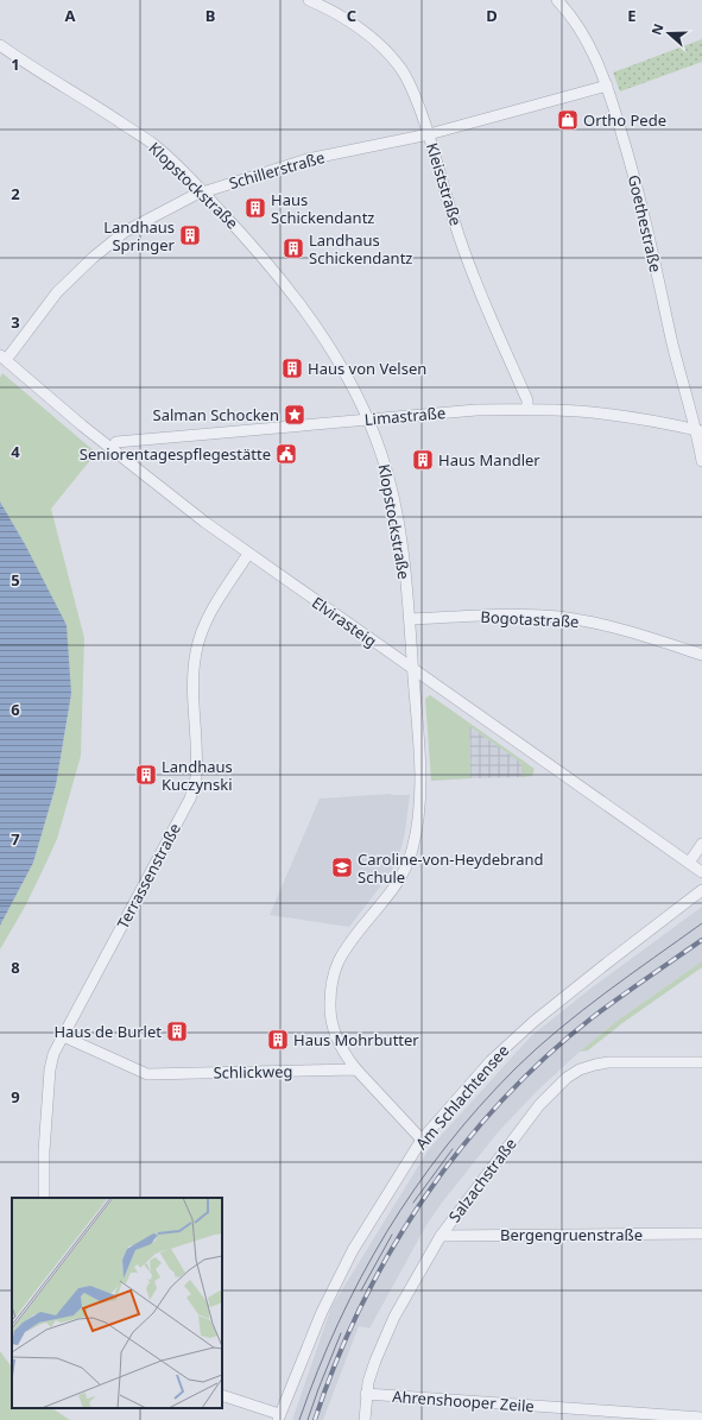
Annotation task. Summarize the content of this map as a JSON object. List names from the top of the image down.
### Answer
{
  "streets": {
    "street": [
      "Schillerstraße",
      "Kleiststraße",
      "Klopstockstraße",
      "Goethestraße",
      "Limastraße",
      "Bogotastraße",
      "Elvirasteig",
      "Terrassenstraße",
      "Schlickweg",
      "Am Schlachtensee",
      "Salzachstraße",
      "Bergengruenstraße",
      "Ahrenshooper Zeile"
    ]
  },
  "crossings": [
    ["Schillerstraße", "Kleiststraße"],
    ["Schillerstraße", "Klopstockstraße"],
    ["Schillerstraße", "Goethestraße"],
    ["Schillerstraße", "Elvirasteig"],
    ["Kleiststraße", "Limastraße"],
    ["Klopstockstraße", "Limastraße"],
    ["Klopstockstraße", "Bogotastraße"],
    ["Klopstockstraße", "Elvirasteig"],
    ["Klopstockstraße", "Schlickweg"],
    ["Goethestraße", "Limastraße"],
    ["Limastraße", "Elvirasteig"],
    ["Elvirasteig", "Terrassenstraße"],
    ["Terrassenstraße", "Schlickweg"],
    ["Salzachstraße", "Bergengruenstraße"],
    ["Salzachstraße", "Ahrenshooper Zeile"]
  ],
  "places": {
    "shop": ["Ortho Pede"],
    "building": [
      "Haus Schickendantz",
      "Landhaus Springer",
      "Landhaus Schickendantz",
      "Haus von Velsen",
      "Haus Mandler",
      "Landhaus Kuczynski",
      "Haus de Burlet",
      "Haus Mohrbutter"
    ],
    "place": ["Salman Schocken"],
    "public building": ["Seniorentagespflegestätte"],
    "school or university": ["Caroline-von-Heydebrand Schule"]
  },
  "north": "left",
  "grid": {
    "columns": [
      "A",
      "B",
      "C",
      "D",
      "E"
    ],
    "rows": [
      "1",
      "2",
      "3",
      "4",
      "5",
      "6",
      "7",
      "8",
      "9"
    ]
  }
}
